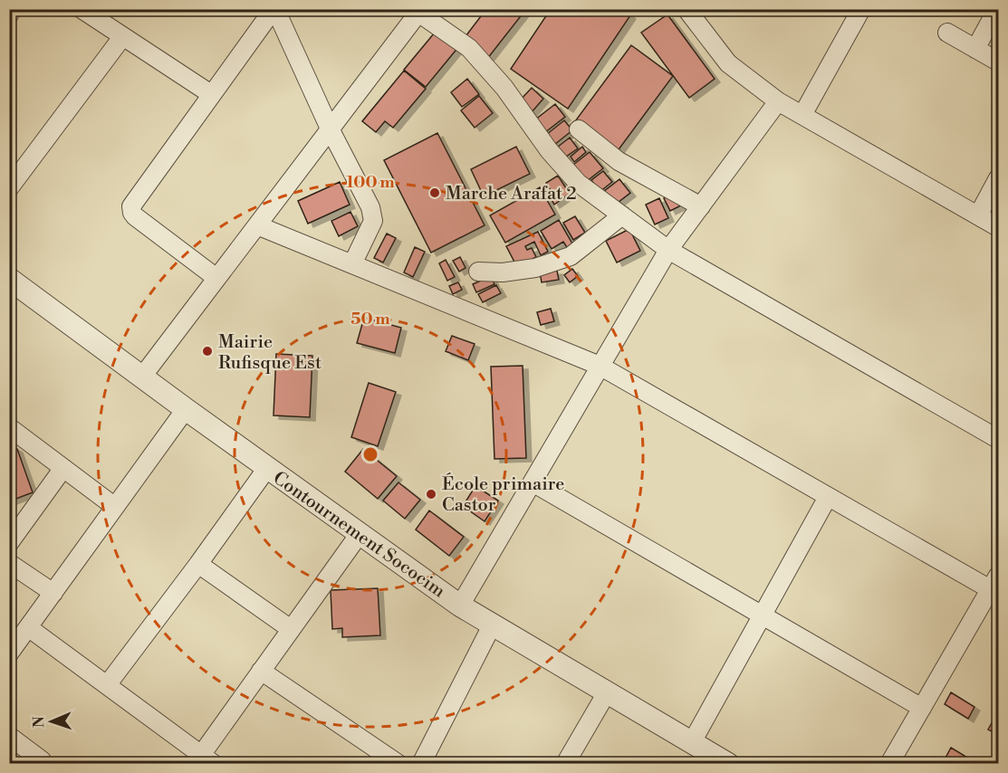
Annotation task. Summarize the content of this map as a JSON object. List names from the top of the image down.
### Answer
{
  "streets": {
    "street": ["Contournement Sococim"]
  },
  "places": ["Marche Arafat 2", "Mairie Rufisque Est", "École primaire Castor"],
  "north": "left",
  "rings": ["100 m", "50 m"]
}
